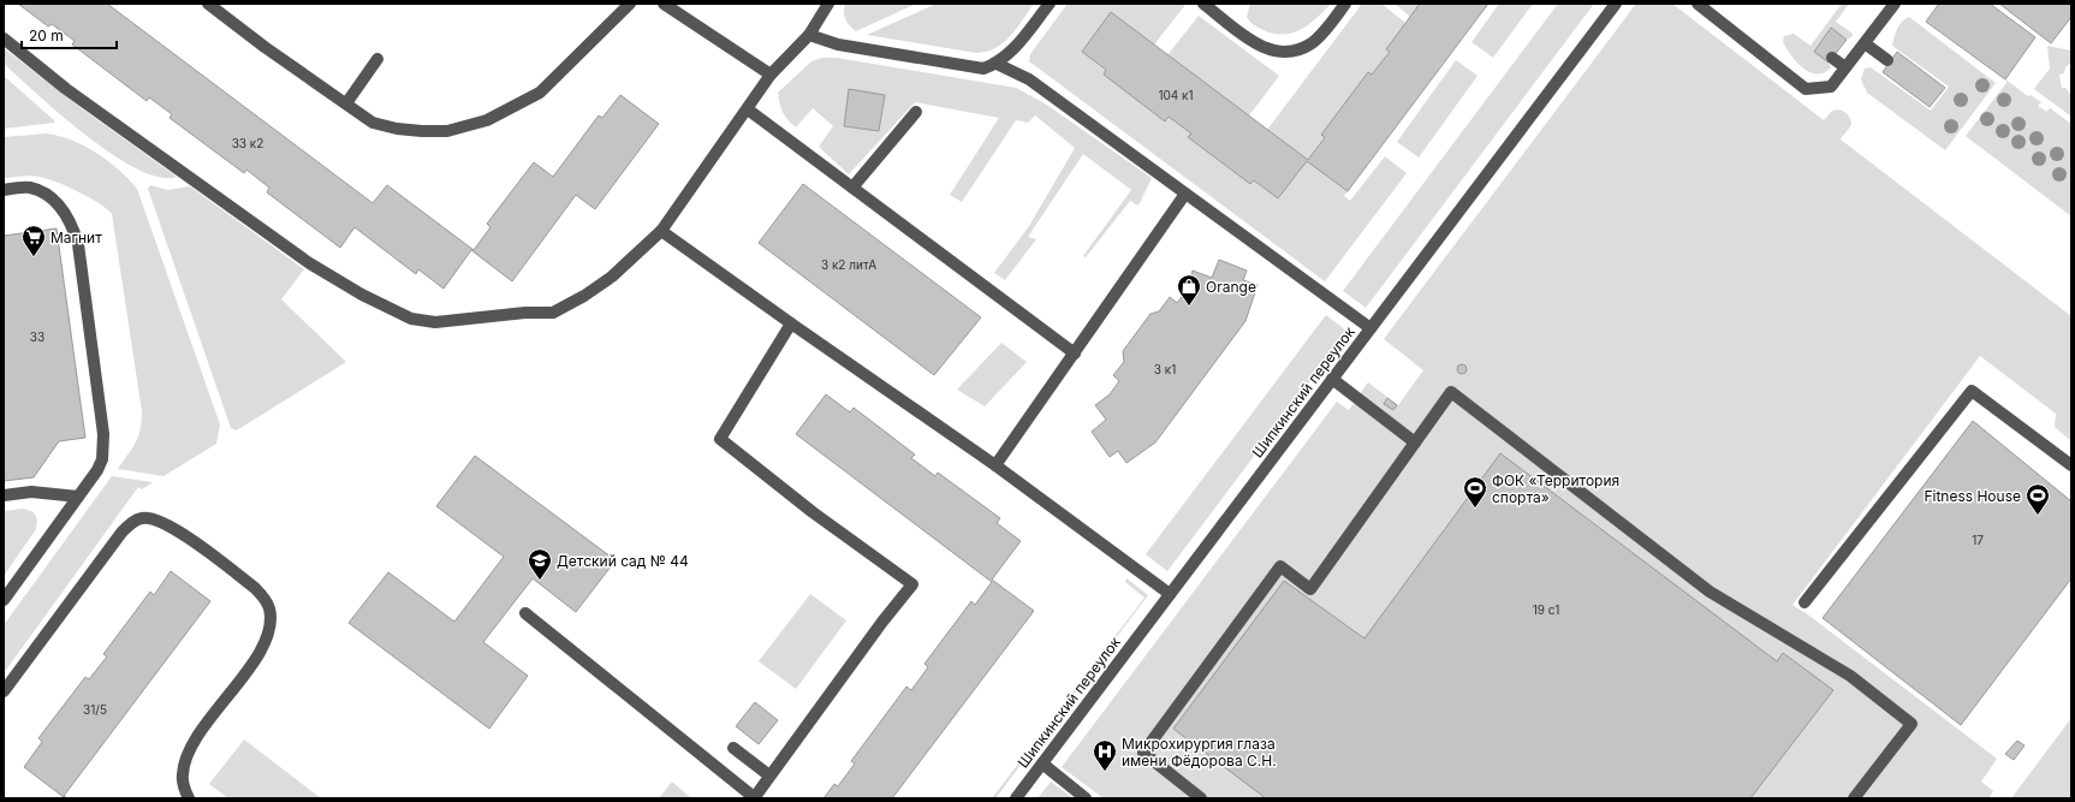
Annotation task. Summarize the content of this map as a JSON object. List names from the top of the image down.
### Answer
{
  "streets": {
    "street": ["Шипкинский переулок"]
  },
  "places": {
    "supermarket": ["Магнит"],
    "shop": ["Orange"],
    "sports": ["ФОК «Территория спорта»", "Fitness House"],
    "school or university": ["Детский сад № 44"],
    "hospital": ["Микрохирургия глаза имени Фёдорова С.Н."]
  },
  "house_numbers": [
    "104 к1",
    "33 к2",
    "3 к2 литА",
    "33",
    "3 к1",
    "17",
    "19 с1",
    "31/5"
  ],
  "scale_bar": "20 m"
}
